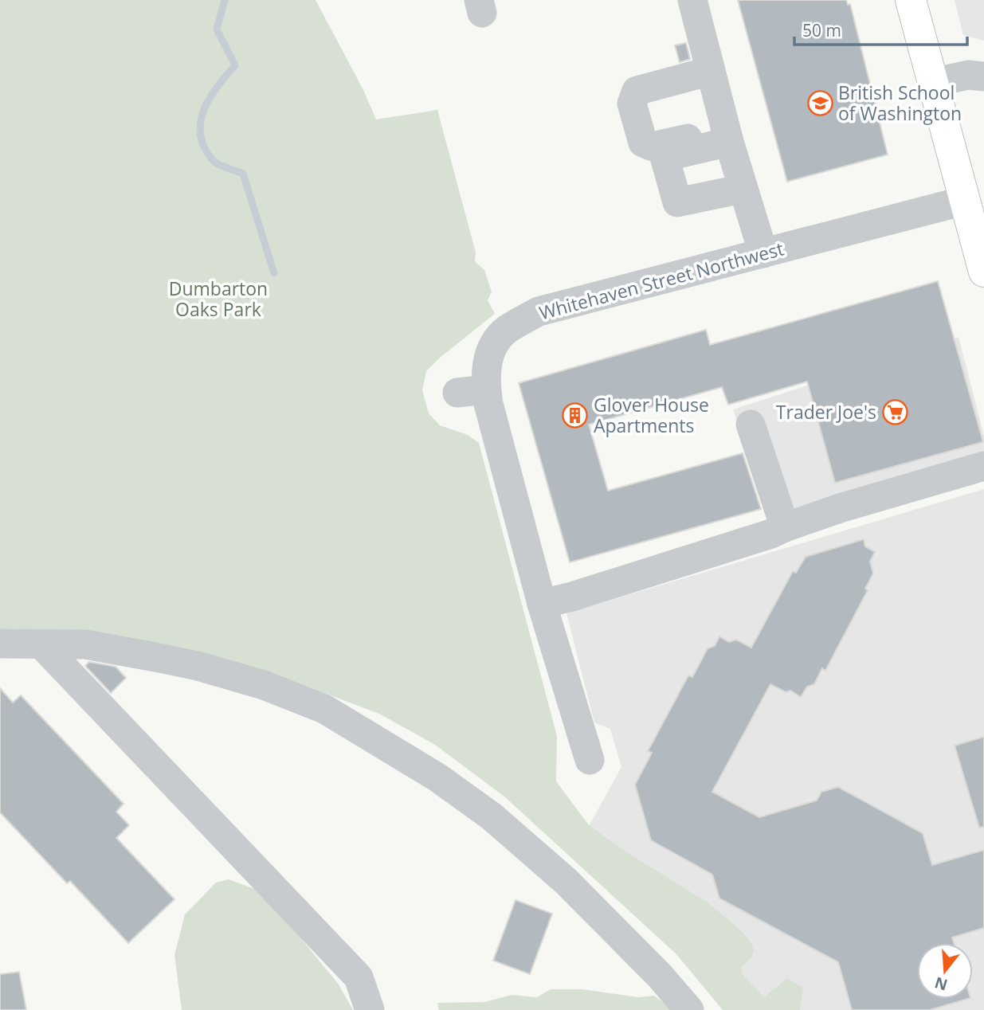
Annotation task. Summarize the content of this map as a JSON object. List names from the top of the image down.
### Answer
{
  "streets": {
    "street": ["Whitehaven Street Northwest"]
  },
  "parks": ["Dumbarton Oaks Park"],
  "places": {
    "school or university": ["British School of Washington"],
    "supermarket": ["Trader Joe's"],
    "building": ["Glover House Apartments"]
  },
  "scale_bar": "50 m",
  "north": "bottom"
}
